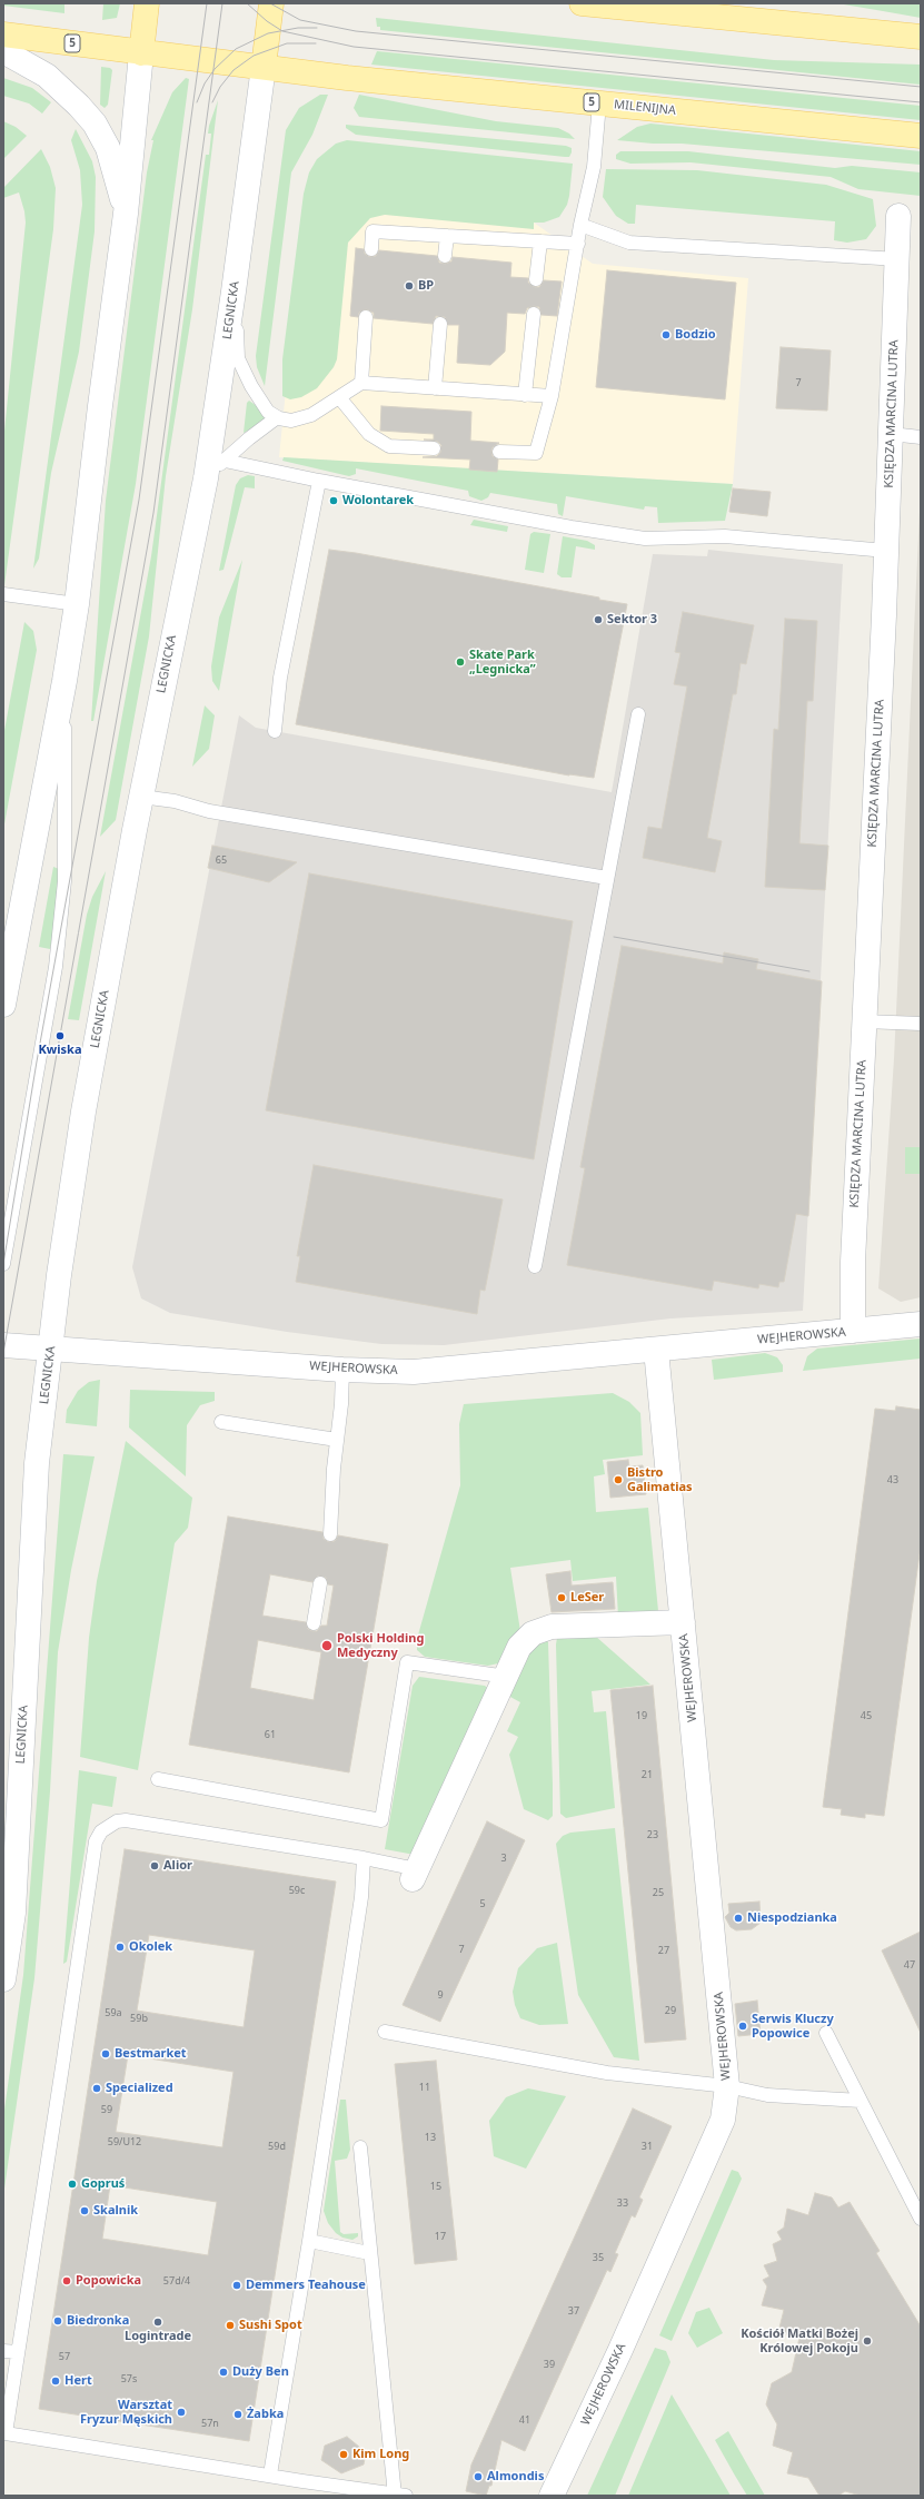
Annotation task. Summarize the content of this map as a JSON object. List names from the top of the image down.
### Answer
{
  "streets": {
    "main road": ["5", "MILENIJNA"],
    "street": ["LEGNICKA", "KSIĘDZA MARCINA LUTRA", "WEJHEROWSKA"]
  },
  "crossings": [
    ["5", "MILENIJNA"],
    ["5", "LEGNICKA"],
    ["MILENIJNA", "LEGNICKA"],
    ["LEGNICKA", "WEJHEROWSKA"],
    ["KSIĘDZA MARCINA LUTRA", "WEJHEROWSKA"]
  ],
  "places": [
    "BP",
    "Bodzio",
    "Wolontarek",
    "Sektor 3",
    "Skate Park „Legnicka”",
    "Kwiska",
    "Bistro Galimatias",
    "LeSer",
    "Polski Holding Medyczny",
    "Alior",
    "Niespodzianka",
    "Okolek",
    "Serwis Kluczy Popowice",
    "Bestmarket",
    "Specialized",
    "Gopruś",
    "Skalnik",
    "Popowicka",
    "Demmers Teahouse",
    "Biedronka",
    "Logintrade",
    "Sushi Spot",
    "Kościół Matki Bożej Królowej Pokoju",
    "Duży Ben",
    "Hert",
    "Warsztat Fryzur Męskich",
    "Żabka",
    "Kim Long",
    "Almondis"
  ],
  "house_numbers": [
    "7",
    "65",
    "43",
    "19",
    "45",
    "61",
    "21",
    "23",
    "3",
    "59c",
    "25",
    "5",
    "7",
    "27",
    "47",
    "9",
    "29",
    "59a",
    "59b",
    "11",
    "59",
    "13",
    "59/U12",
    "59d",
    "31",
    "15",
    "33",
    "17",
    "35",
    "57d/4",
    "37",
    "57",
    "39",
    "57s",
    "41",
    "57n"
  ]
}
